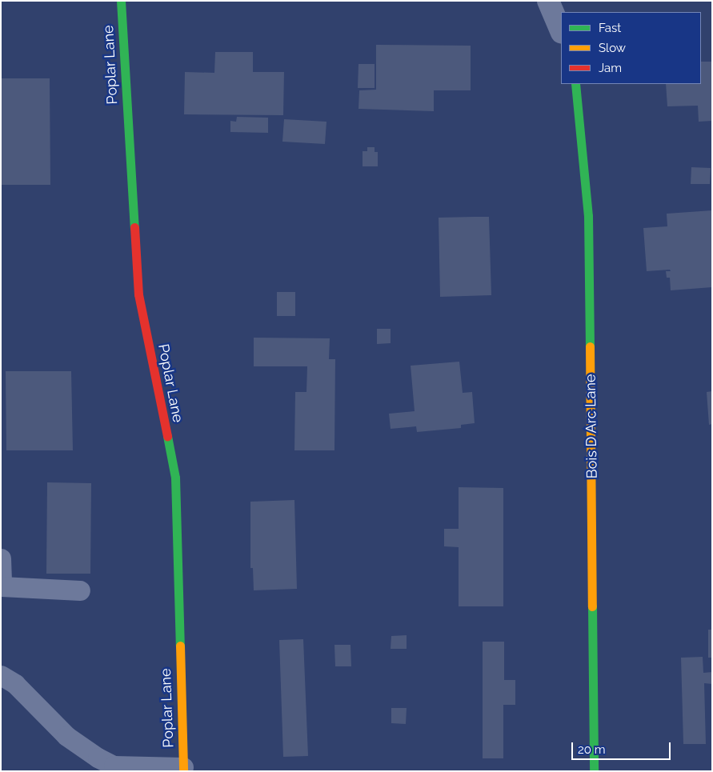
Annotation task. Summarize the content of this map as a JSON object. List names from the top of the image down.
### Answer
{
  "streets": {
    "street": ["Poplar Lane", "Bois D Arc Lane"]
  },
  "legend": ["Fast", "Slow", "Jam"],
  "scale_bar": "20 m"
}
